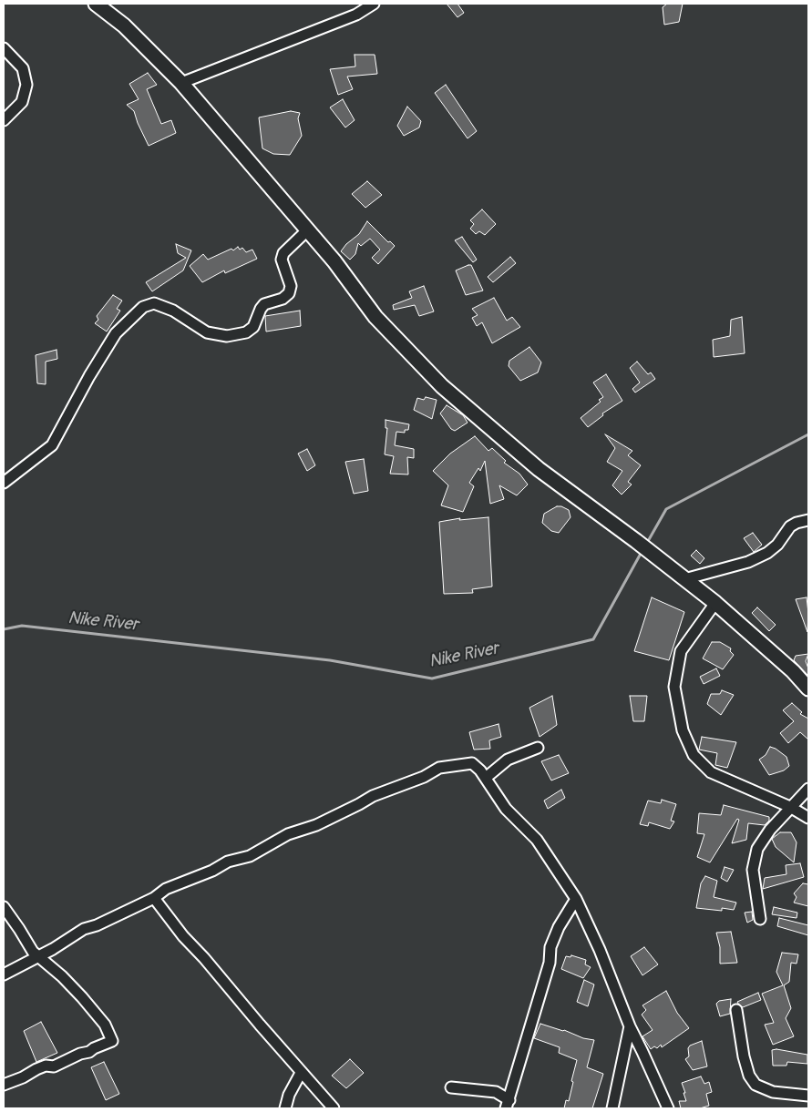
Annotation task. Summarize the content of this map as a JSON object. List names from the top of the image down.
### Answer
{
  "water": ["Nike River"]
}
